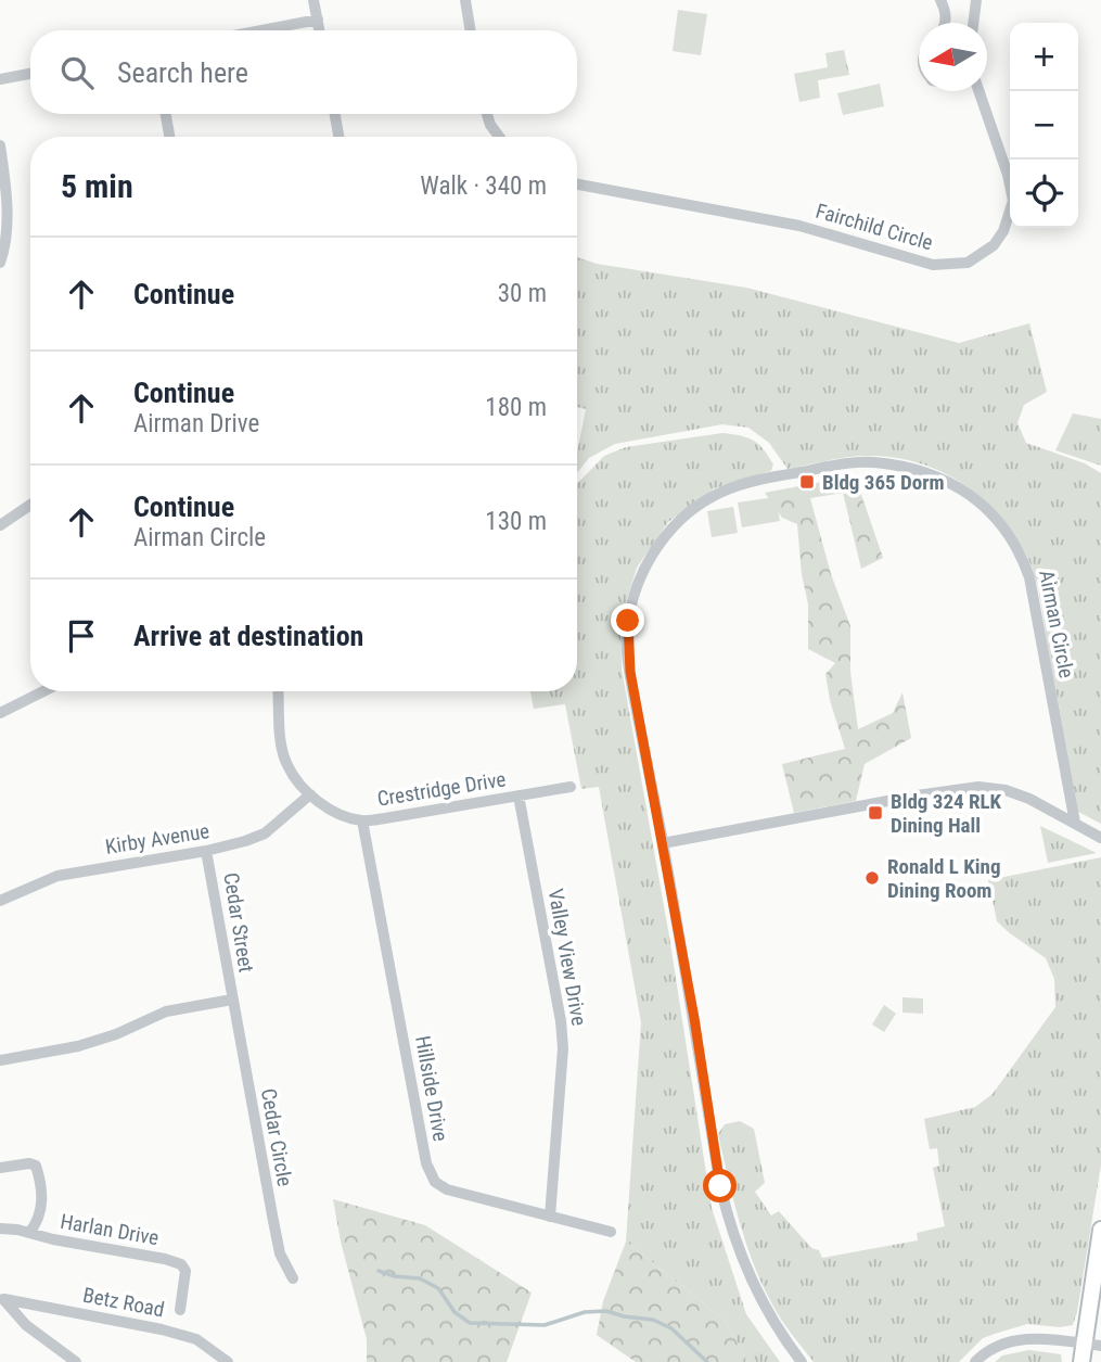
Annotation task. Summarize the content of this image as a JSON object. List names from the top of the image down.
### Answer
{
  "streets": {
    "street": [
      "Fairchild Circle",
      "Airman Circle",
      "Crestridge Drive",
      "Kirby Avenue",
      "Cedar Street",
      "Valley View Drive",
      "Hillside Drive",
      "Cedar Circle",
      "Harlan Drive",
      "Betz Road"
    ]
  },
  "crossings": [
    ["Crestridge Drive", "Kirby Avenue"],
    ["Crestridge Drive", "Valley View Drive"],
    ["Crestridge Drive", "Hillside Drive"],
    ["Kirby Avenue", "Cedar Street"],
    ["Cedar Street", "Cedar Circle"],
    ["Valley View Drive", "Hillside Drive"]
  ],
  "places": {
    "transit": ["Bldg 365 Dorm", "Bldg 324 RLK Dining Hall"],
    "other": ["Ronald L King Dining Room"]
  },
  "north": "left",
  "page": {
    "map_buttons": ["+", "−"],
    "search": "Search here",
    "heading": ["5 min", "Walk · 340 m"],
    "list": [
      ["Continue", "30 m"],
      ["Continue", "Airman Drive", "180 m"],
      ["Continue", "Airman Circle", "130 m"],
      "Arrive at destination"
    ]
  }
}
